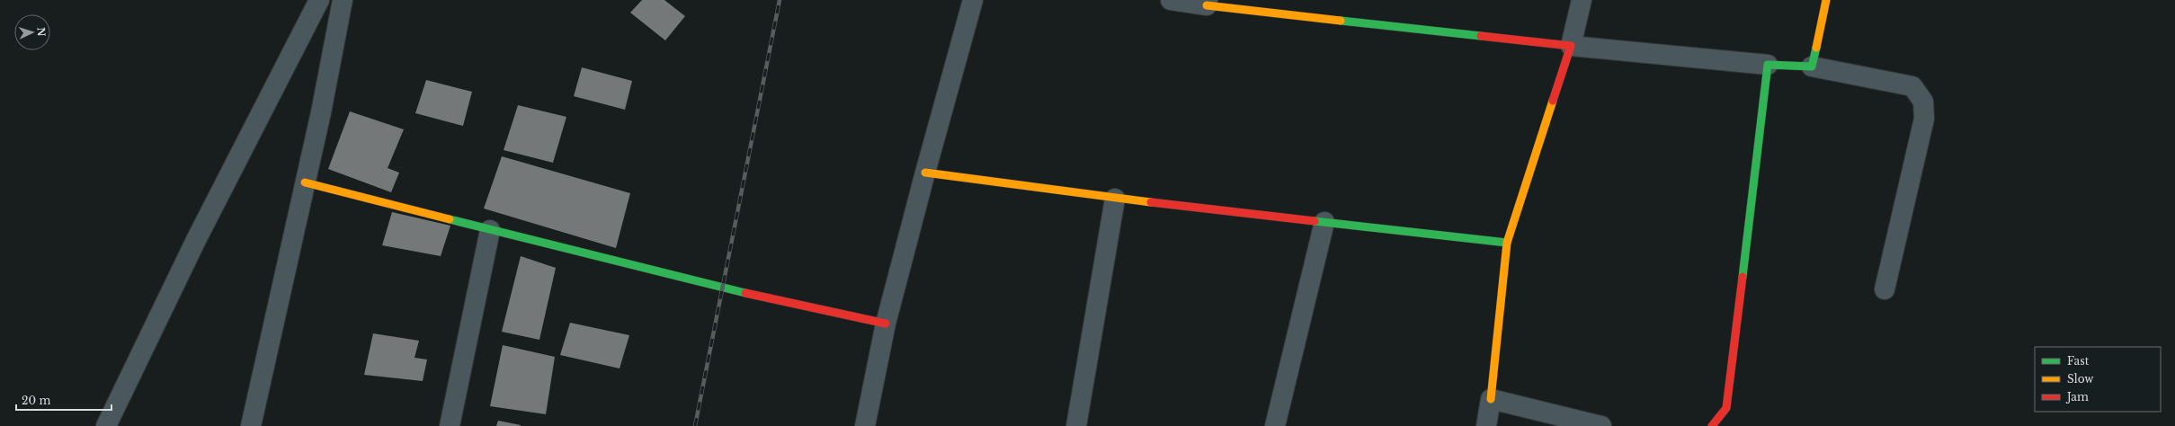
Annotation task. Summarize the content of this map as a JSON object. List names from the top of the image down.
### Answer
{
  "legend": ["Fast", "Slow", "Jam"],
  "scale_bar": "20 m",
  "north": "right"
}
